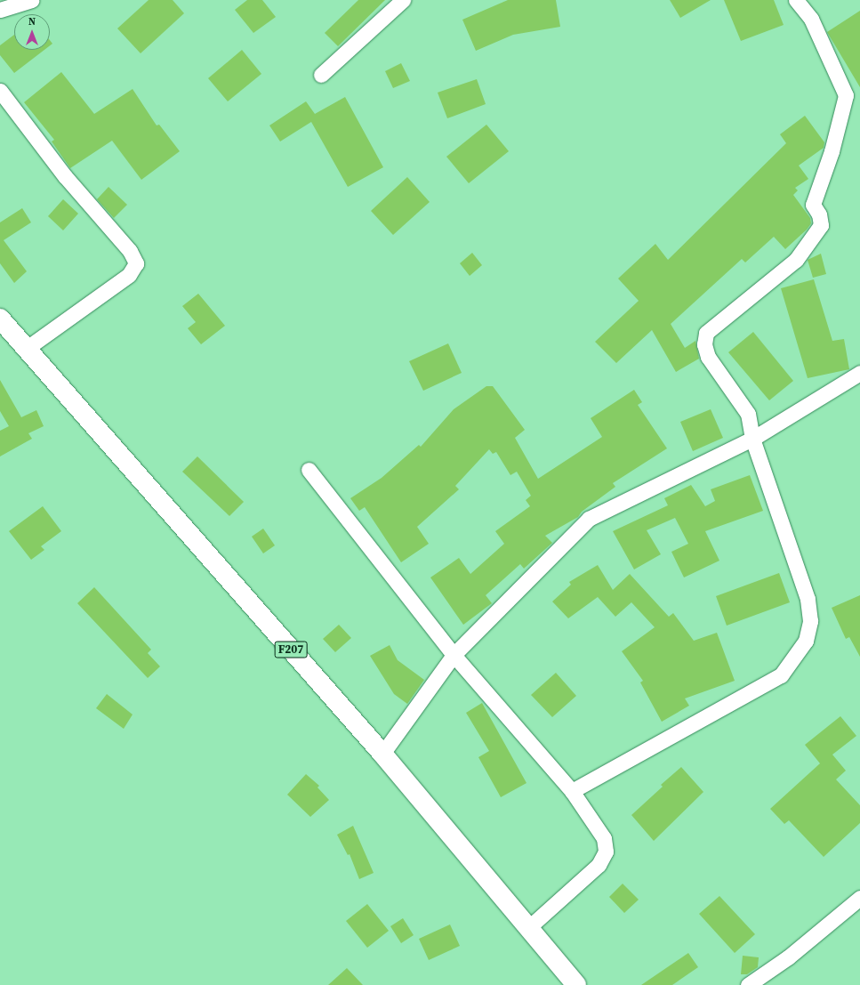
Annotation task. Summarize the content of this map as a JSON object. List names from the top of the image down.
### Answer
{
  "streets": {
    "main road": ["F207"]
  },
  "north": "top"
}
